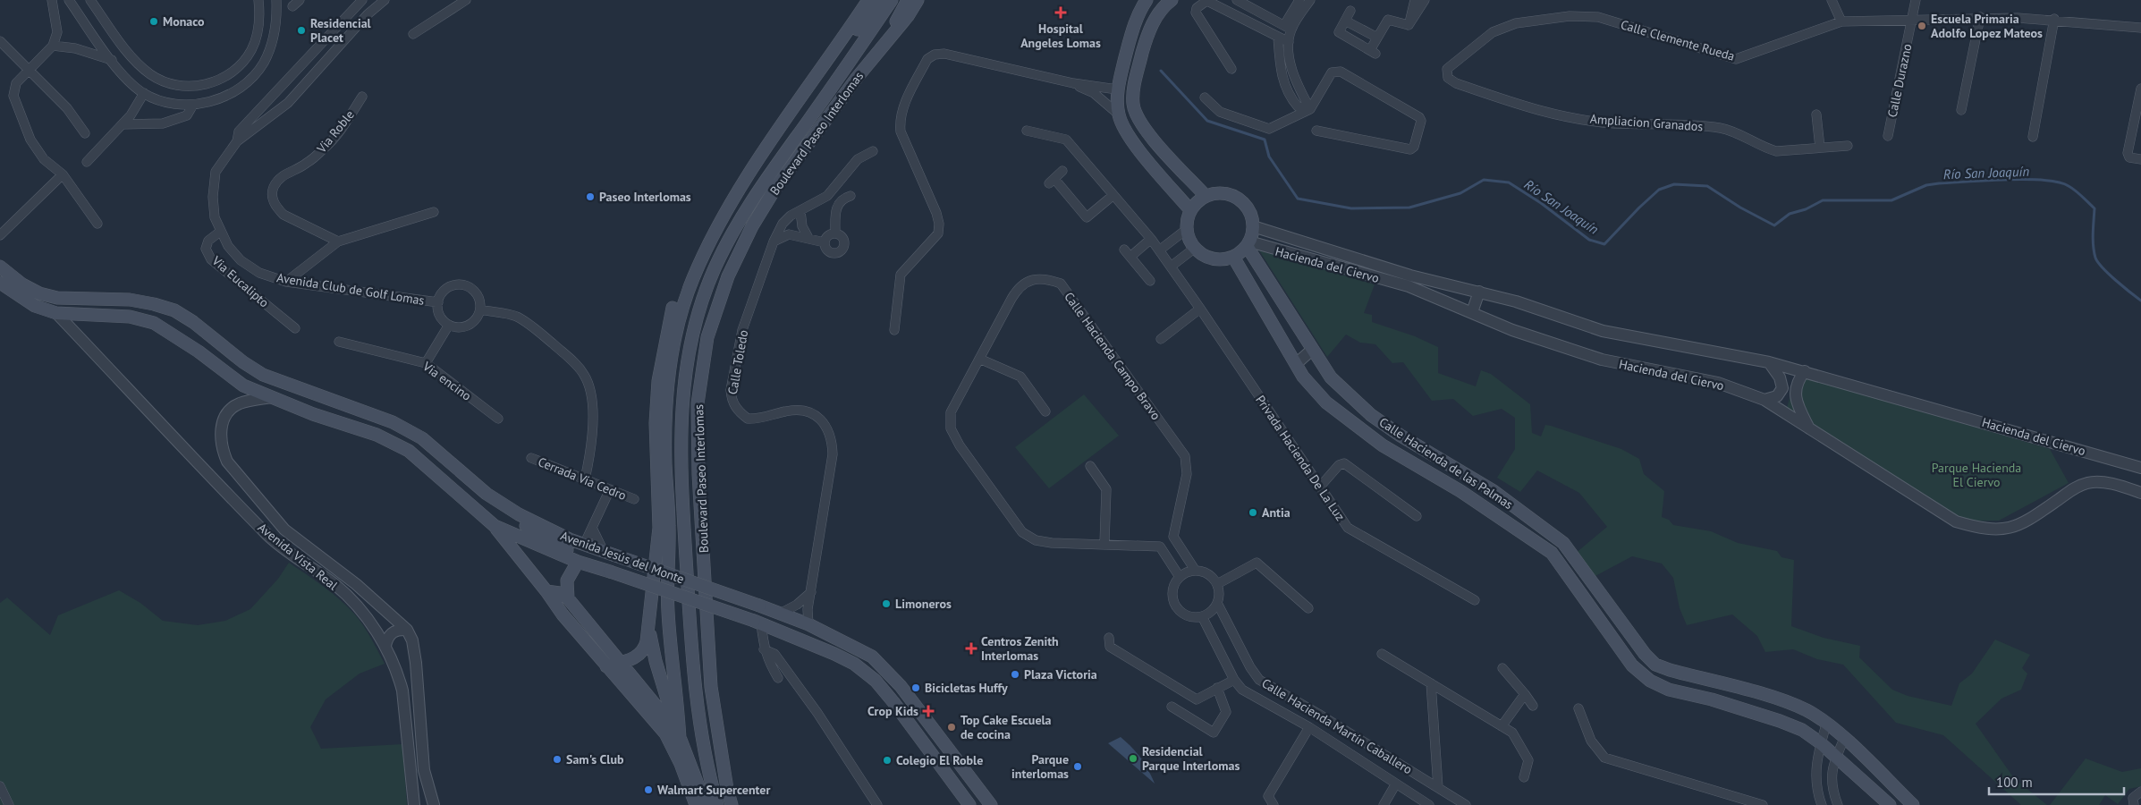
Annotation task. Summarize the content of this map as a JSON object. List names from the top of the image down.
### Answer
{
  "streets": {
    "main road": ["Boulevard Paseo Interlomas", "Calle Hacienda de las Palmas", "Avenida Jesús del Monte"],
    "street": [
      "Calle Clemente Rueda",
      "Calle Durazno",
      "Ampliacion Granados",
      "Via Roble",
      "Hacienda del Ciervo",
      "Via Eucalipto",
      "Avenida Club de Golf Lomas",
      "Calle Hacienda Campo Bravo",
      "Calle Toledo",
      "Via encino",
      "Privada Hacienda De La Luz",
      "Cerrada Vía Cedro",
      "Avenida Vista Real",
      "Calle Hacienda Martín Caballero"
    ]
  },
  "crossings": [
    ["Calle Clemente Rueda", "Calle Durazno"],
    ["Calle Clemente Rueda", "Ampliacion Granados"],
    ["Hacienda del Ciervo", "Calle Hacienda de las Palmas"],
    ["Via Eucalipto", "Avenida Club de Golf Lomas"],
    ["Calle Hacienda Campo Bravo", "Calle Hacienda Martín Caballero"],
    ["Calle Toledo", "Avenida Jesús del Monte"],
    ["Avenida Vista Real", "Avenida Jesús del Monte"]
  ],
  "water": ["Río San Joaquín"],
  "parks": ["Parque Hacienda El Ciervo"],
  "places": {
    "health": ["Hospital Angeles Lomas", "Centros Zenith Interlomas", "Crop Kids"],
    "other": [
      "Monaco",
      "Escuela Primaria Adolfo Lopez Mateos",
      "Residencial Placet",
      "Paseo Interlomas",
      "Antia",
      "Limoneros",
      "Plaza Victoria",
      "Bicicletas Huffy",
      "Top Cake Escuela de cocina",
      "Residencial Parque Interlomas",
      "Sam's Club",
      "Colegio El Roble",
      "Parque interlomas",
      "Walmart Supercenter"
    ]
  },
  "scale_bar": "100 m"
}
